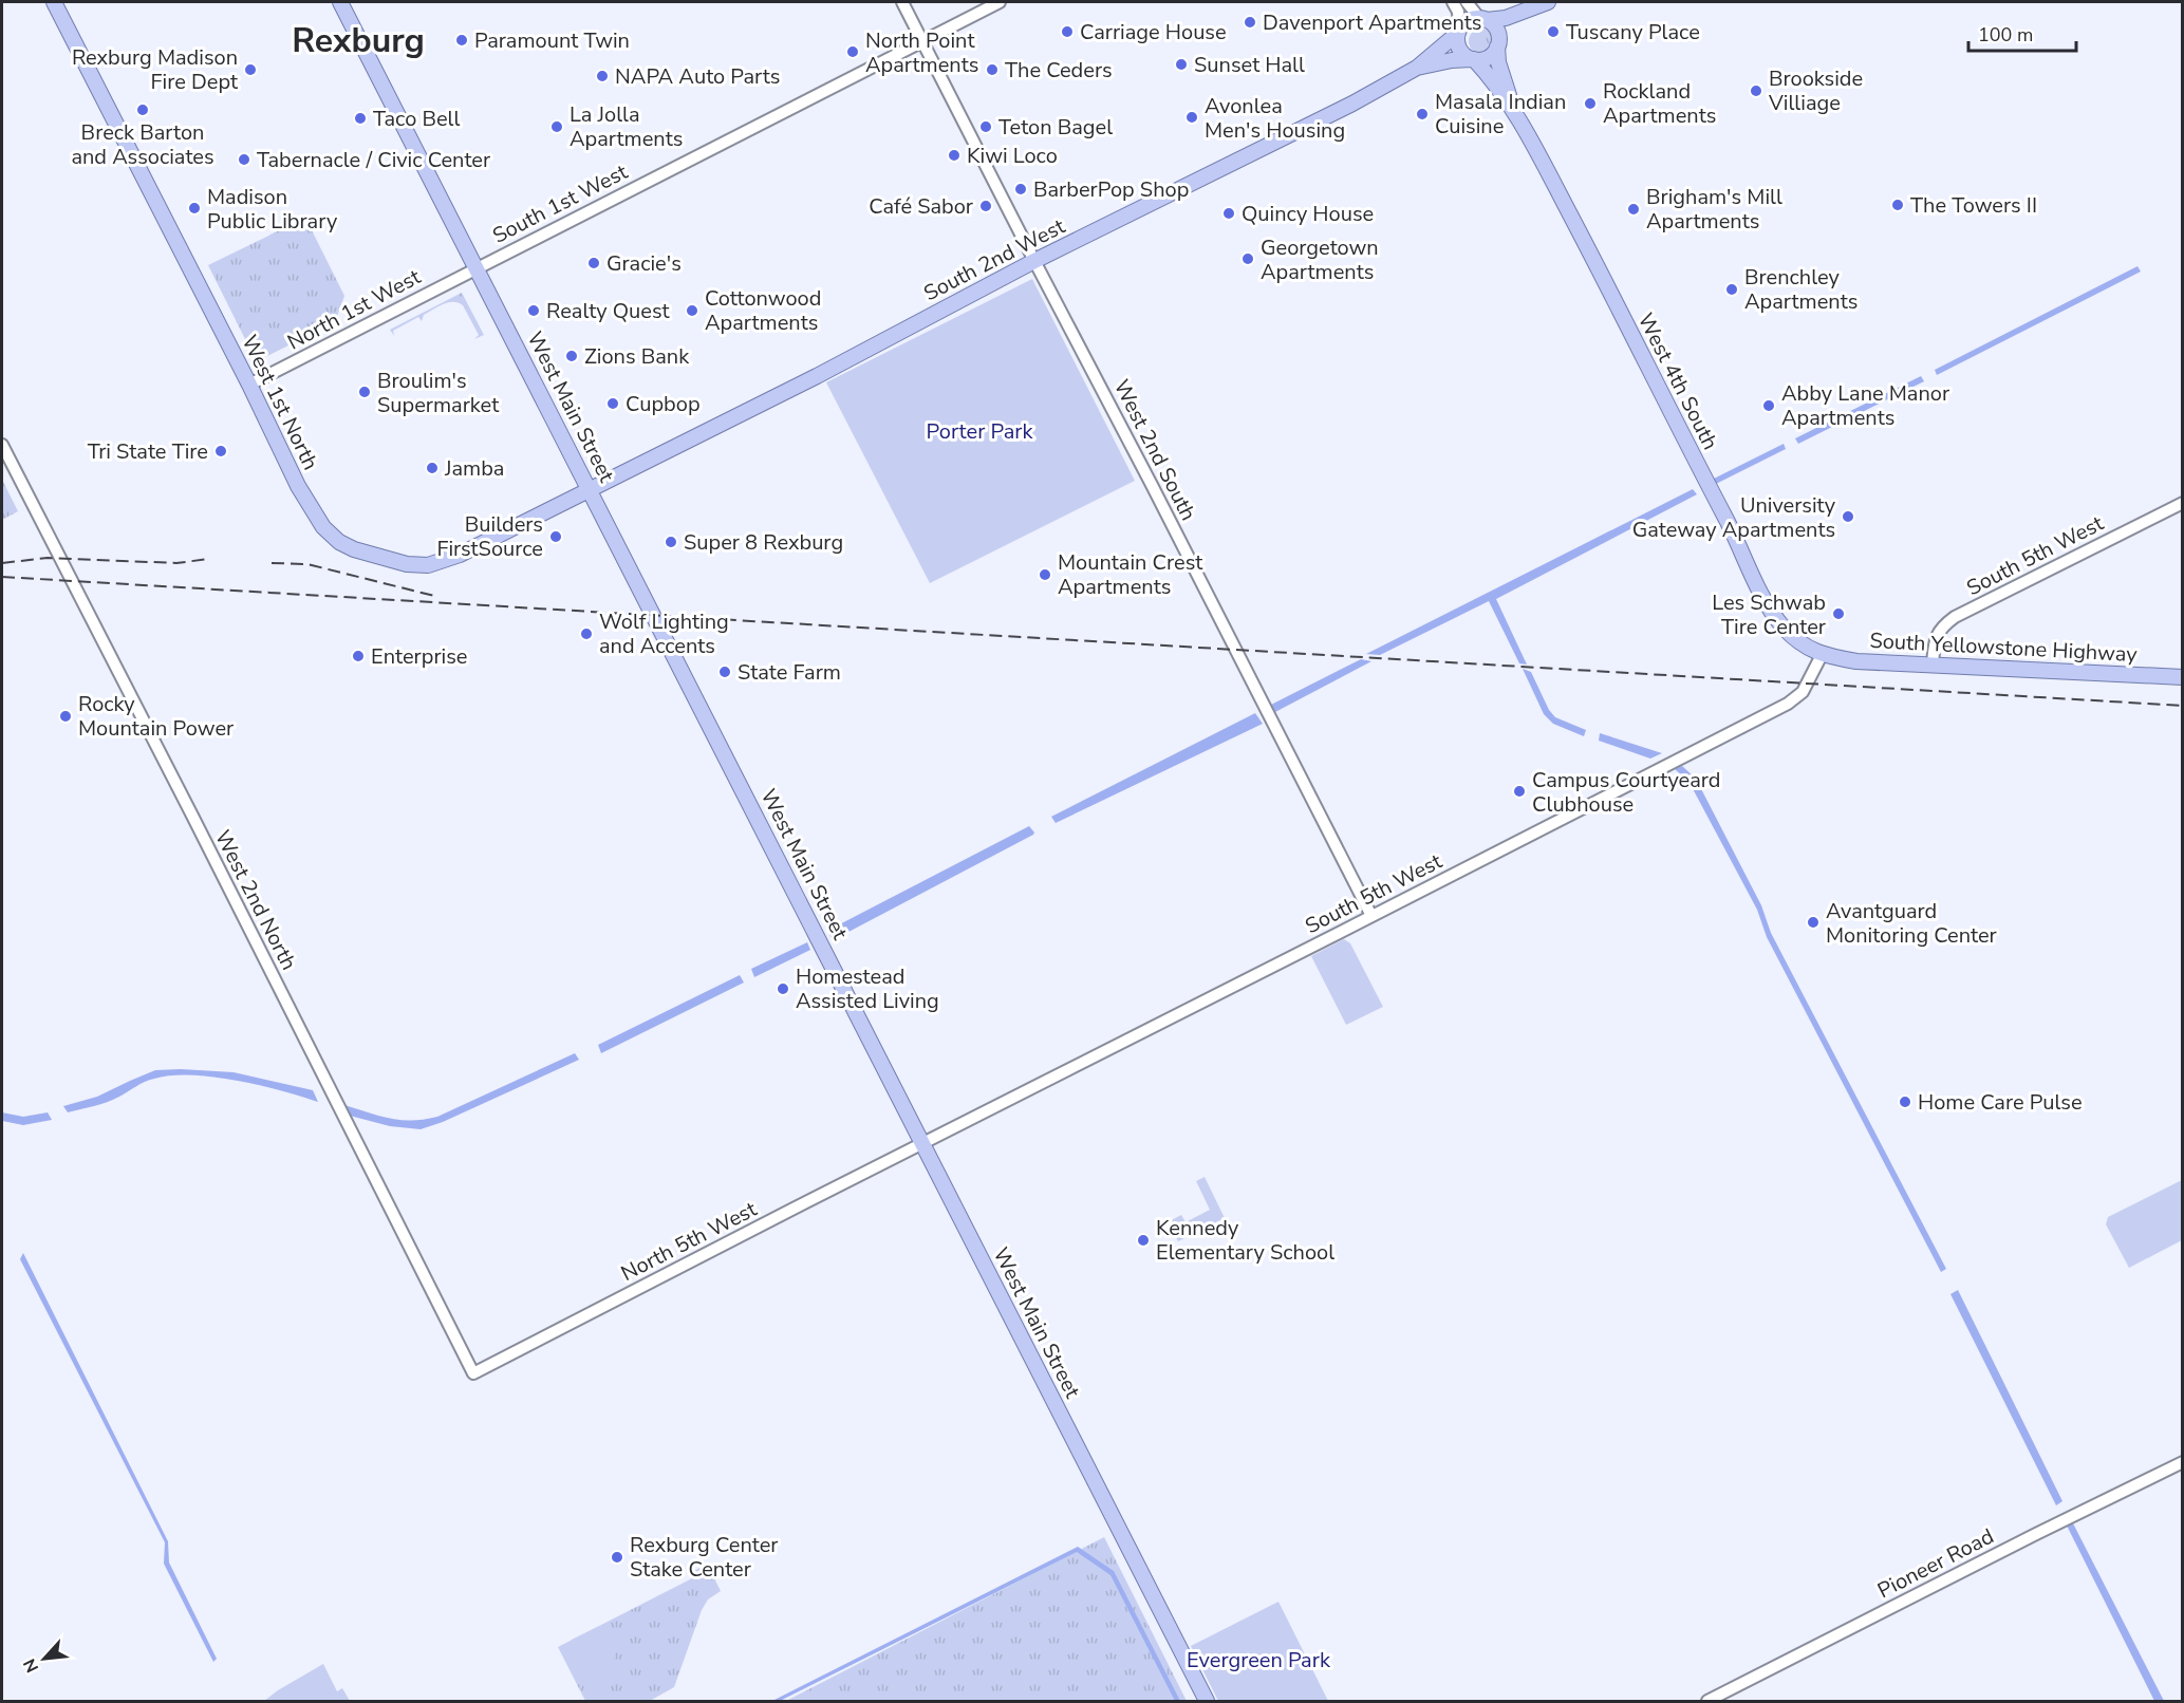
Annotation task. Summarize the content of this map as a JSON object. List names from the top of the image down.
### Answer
{
  "streets": {
    "main road": [
      "South 2nd West",
      "West 4th South",
      "West 1st North",
      "West Main Street",
      "South Yellowstone Highway"
    ],
    "street": [
      "South 1st West",
      "North 1st West",
      "West 2nd South",
      "South 5th West",
      "West 2nd North",
      "North 5th West",
      "Pioneer Road"
    ]
  },
  "crossings": [
    ["South 1st West", "North 1st West"],
    ["South 1st West", "West Main Street"],
    ["South 1st West", "West 2nd South"],
    ["South 2nd West", "West 4th South"],
    ["South 2nd West", "West 1st North"],
    ["South 2nd West", "West Main Street"],
    ["South 2nd West", "West 2nd South"],
    ["North 1st West", "West 1st North"],
    ["North 1st West", "West Main Street"],
    ["West 4th South", "South 5th West"],
    ["West 4th South", "South Yellowstone Highway"],
    ["West Main Street", "South 5th West"],
    ["West Main Street", "North 5th West"],
    ["West 2nd South", "South 5th West"],
    ["South 5th West", "South Yellowstone Highway"],
    ["South 5th West", "North 5th West"],
    ["West 2nd North", "North 5th West"]
  ],
  "districts": ["Rexburg"],
  "parks": ["Porter Park", "Evergreen Park"],
  "places": [
    "Davenport Apartments",
    "Carriage House",
    "Tuscany Place",
    "Paramount Twin",
    "North Point Apartments",
    "Sunset Hall",
    "Rexburg Madison Fire Dept",
    "The Ceders",
    "NAPA Auto Parts",
    "Brookside Villiage",
    "Rockland Apartments",
    "Breck Barton and Associates",
    "Masala Indian Cuisine",
    "Avonlea Men's Housing",
    "Taco Bell",
    "La Jolla Apartments",
    "Teton Bagel",
    "Kiwi Loco",
    "Tabernacle / Civic Center",
    "BarberPop Shop",
    "The Towers II",
    "Café Sabor",
    "Madison Public Library",
    "Brigham's Mill Apartments",
    "Quincy House",
    "Georgetown Apartments",
    "Gracie's",
    "Brenchley Apartments",
    "Realty Quest",
    "Cottonwood Apartments",
    "Zions Bank",
    "Broulim's Supermarket",
    "Cupbop",
    "Abby Lane Manor Apartments",
    "Tri State Tire",
    "Jamba",
    "University Gateway Apartments",
    "Builders FirstSource",
    "Super 8 Rexburg",
    "Mountain Crest Apartments",
    "Les Schwab Tire Center",
    "Wolf Lighting and Accents",
    "Enterprise",
    "State Farm",
    "Rocky Mountain Power",
    "Campus Courtyeard Clubhouse",
    "Avantguard Monitoring Center",
    "Homestead Assisted Living",
    "Home Care Pulse",
    "Kennedy Elementary School",
    "Rexburg Center Stake Center"
  ],
  "scale_bar": "100 m",
  "north": "bottom left"
}
